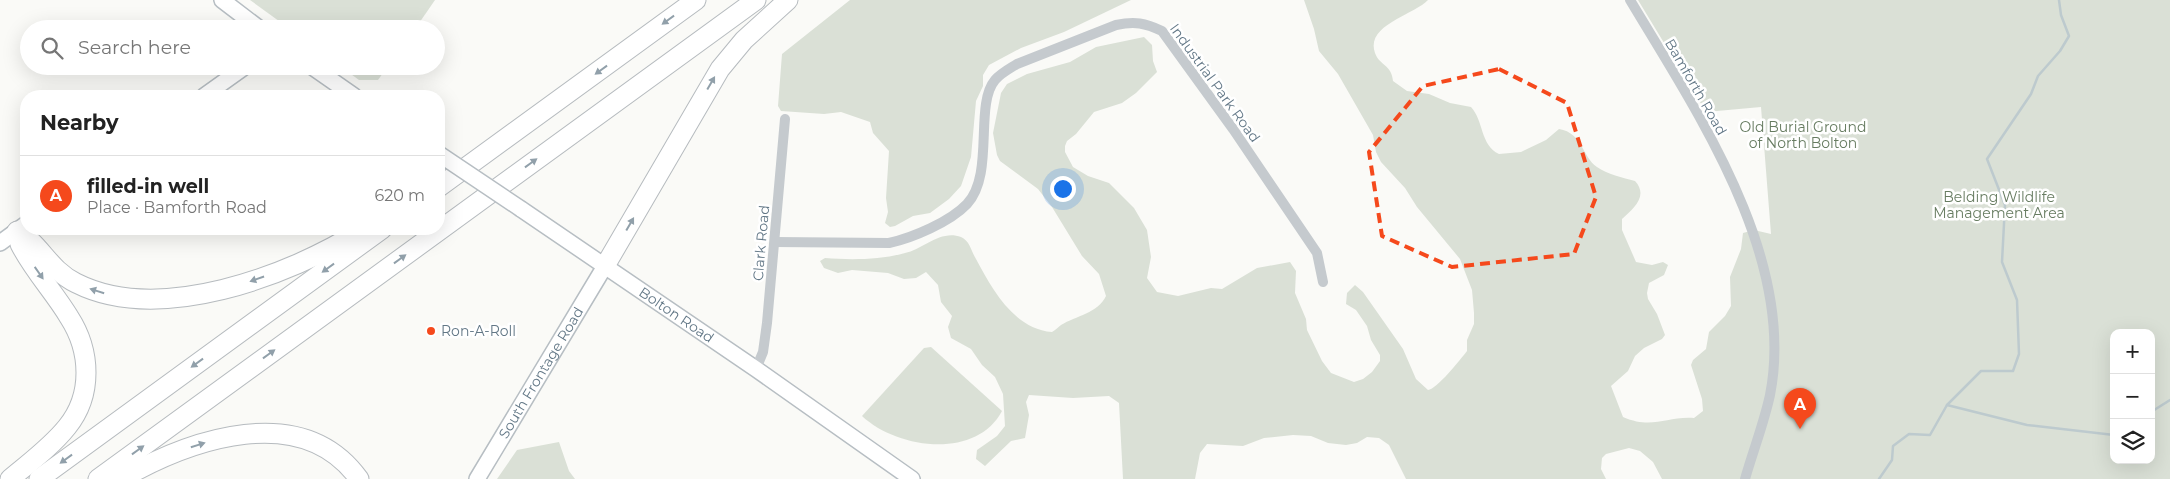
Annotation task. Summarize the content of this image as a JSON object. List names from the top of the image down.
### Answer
{
  "streets": {
    "main road": ["Bolton Road", "South Frontage Road"],
    "street": ["Industrial Park Road", "Bamforth Road", "Clark Road"]
  },
  "crossings": [
    ["Industrial Park Road", "Clark Road"],
    ["Clark Road", "Bolton Road"],
    ["Bolton Road", "South Frontage Road"]
  ],
  "parks": ["Old Burial Ground of North Bolton", "Belding Wildlife Management Area"],
  "places": ["Ron-A-Roll"],
  "page": {
    "search": "Search here",
    "heading": "Nearby",
    "list": [
      {
        "mark": "A",
        "name": "filled-in well",
        "note": "Place · Bamforth Road",
        "value": "620 m"
      }
    ],
    "map_buttons": ["+", "−"],
    "pins": "A"
  }
}
